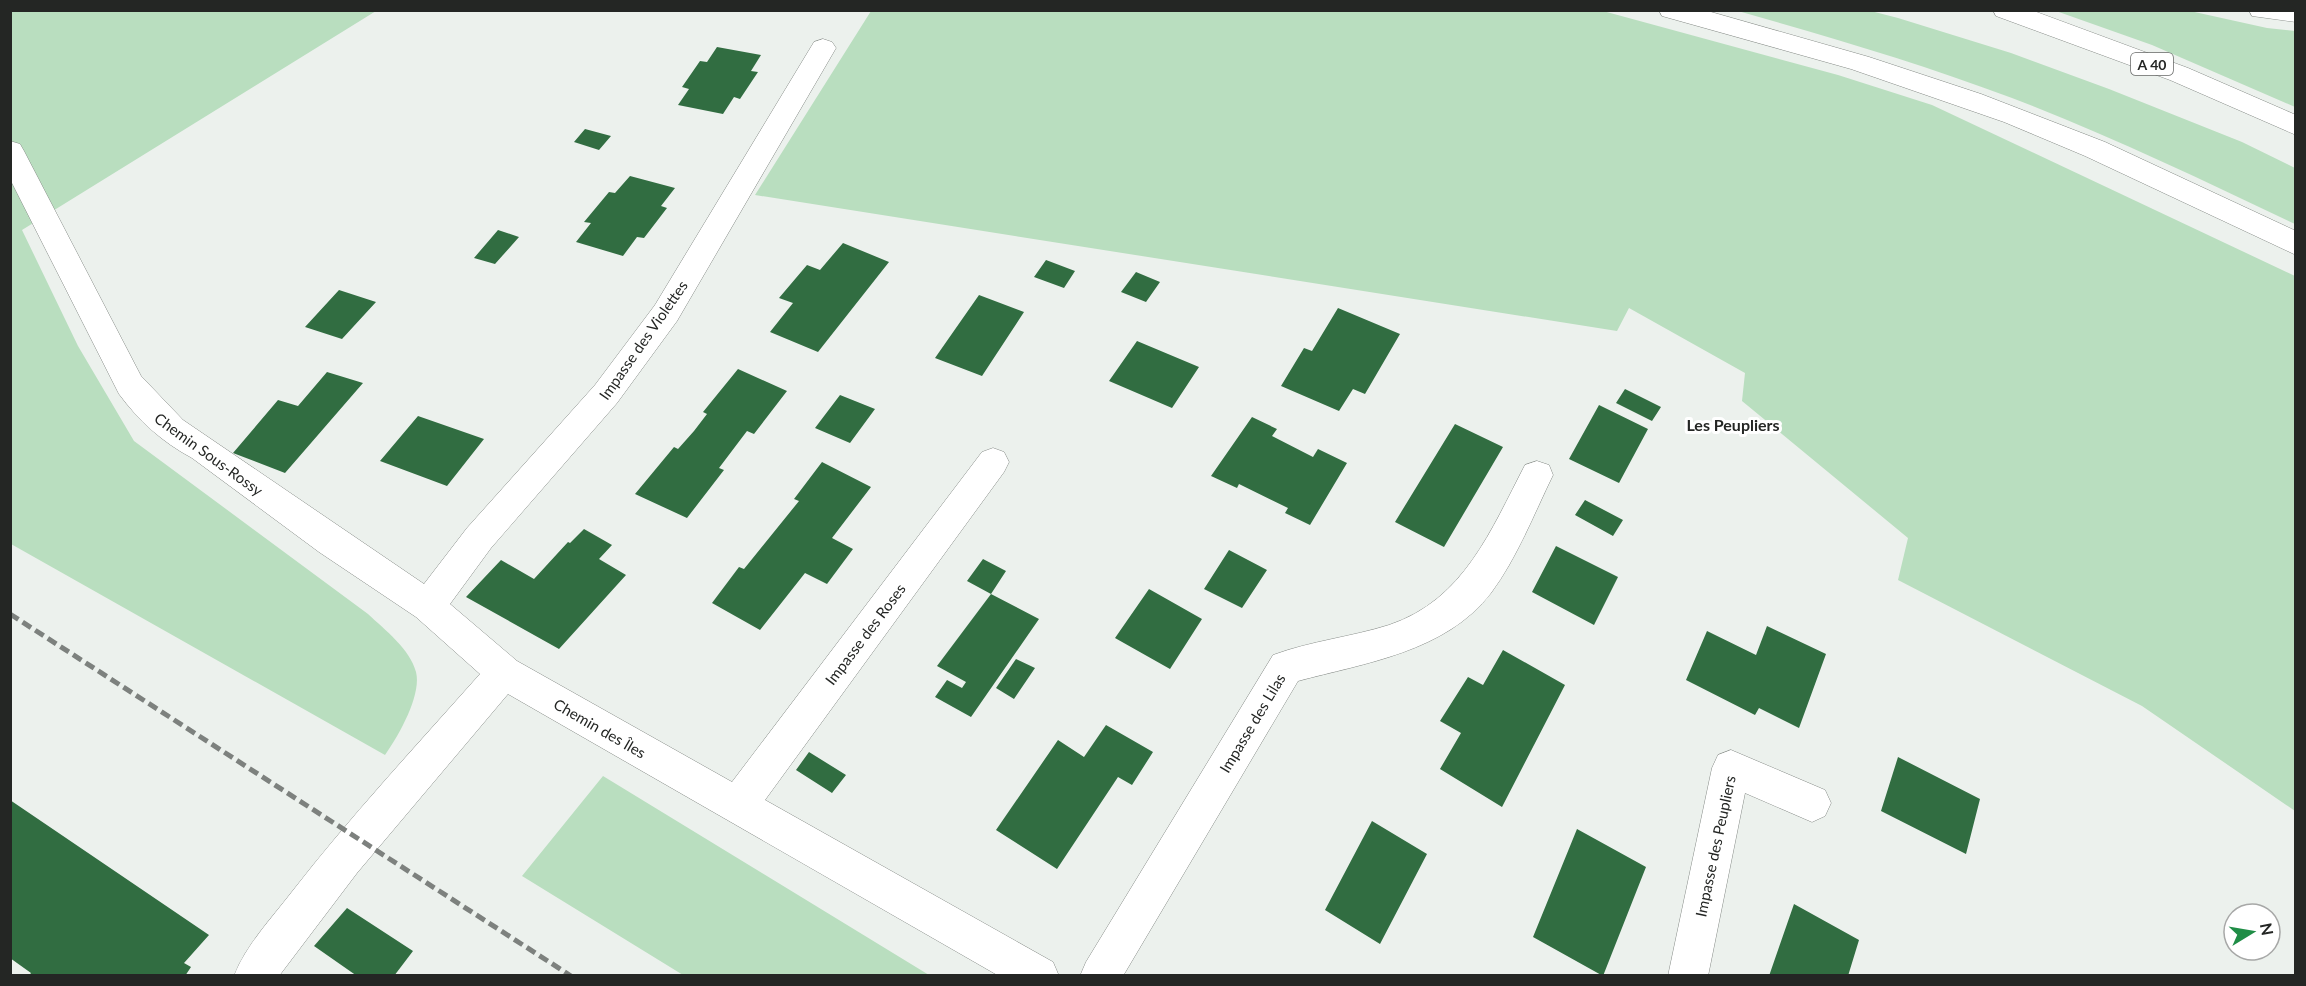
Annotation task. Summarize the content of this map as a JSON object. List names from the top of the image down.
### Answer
{
  "streets": {
    "main road": [
      "A 40",
      "Impasse des Violettes",
      "Chemin Sous-Rossy",
      "Impasse des Roses",
      "Impasse des Lilas",
      "Chemin des Îles",
      "Impasse des Peupliers"
    ]
  },
  "crossings": [
    ["Impasse des Violettes", "Chemin Sous-Rossy"],
    ["Chemin Sous-Rossy", "Chemin des Îles"],
    ["Impasse des Roses", "Chemin des Îles"]
  ],
  "districts": ["Les Peupliers"],
  "north": "right"
}
